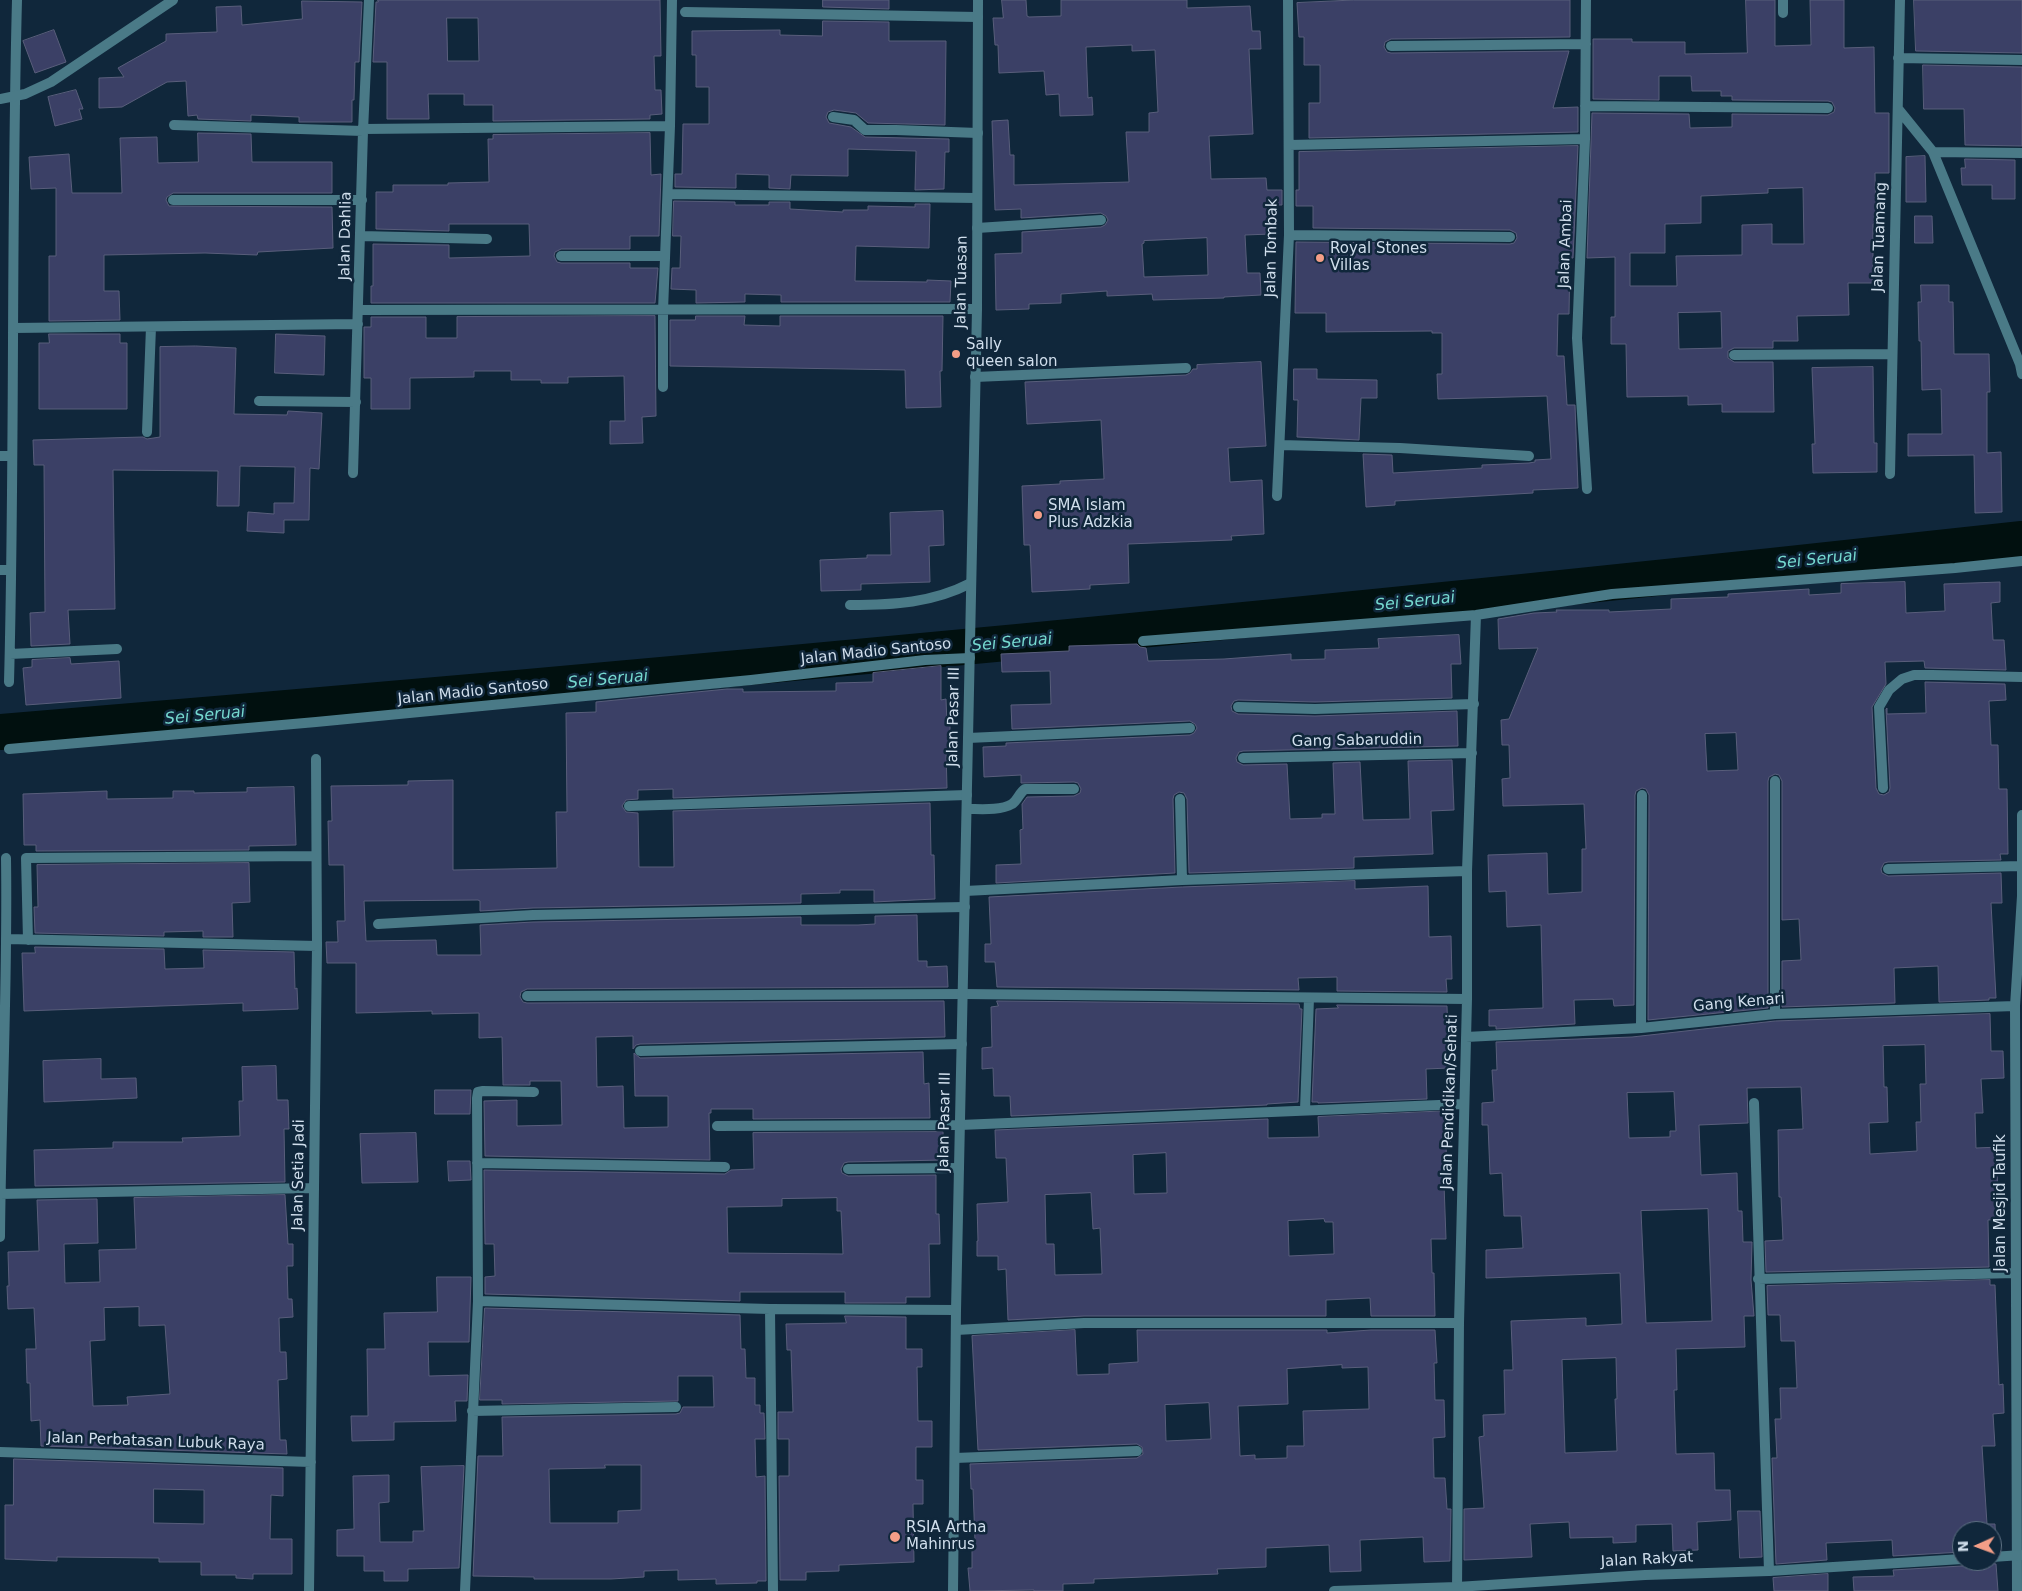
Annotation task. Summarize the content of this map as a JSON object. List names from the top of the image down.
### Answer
{
  "streets": {
    "street": [
      "Jalan Dahlia",
      "Jalan Tuamang",
      "Jalan Ambai",
      "Jalan Tombak",
      "Jalan Tuasan",
      "Jalan Madio Santoso",
      "Jalan Pasar III",
      "Gang Sabaruddin",
      "Gang Kenari",
      "Jalan Pendidikan/Sehati",
      "Jalan Setia Jadi",
      "Jalan Mesjid Taufik",
      "Jalan Perbatasan Lubuk Raya",
      "Jalan Rakyat"
    ]
  },
  "crossings": [
    ["Jalan Tuasan", "Jalan Madio Santoso"],
    ["Jalan Tuasan", "Jalan Pasar III"],
    ["Jalan Madio Santoso", "Jalan Pasar III"],
    ["Gang Sabaruddin", "Jalan Pendidikan/Sehati"],
    ["Gang Kenari", "Jalan Pendidikan/Sehati"],
    ["Gang Kenari", "Jalan Mesjid Taufik"],
    ["Jalan Pendidikan/Sehati", "Jalan Rakyat"],
    ["Jalan Setia Jadi", "Jalan Perbatasan Lubuk Raya"]
  ],
  "water": ["Sei Seruai"],
  "places": [
    "Royal Stones Villas",
    "Sally queen salon",
    "SMA Islam Plus Adzkia",
    "RSIA Artha Mahinrus"
  ],
  "north": "left"
}
